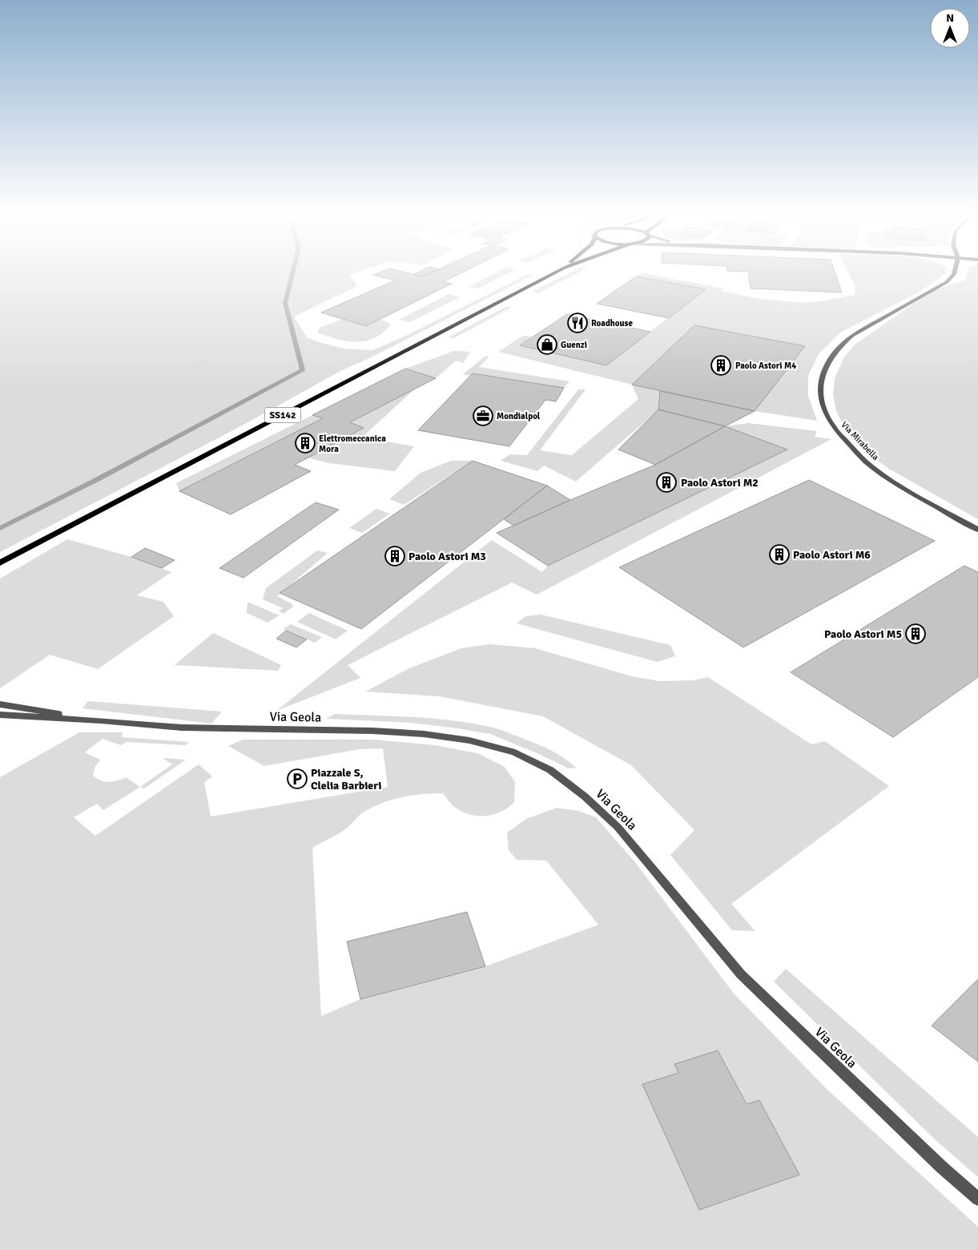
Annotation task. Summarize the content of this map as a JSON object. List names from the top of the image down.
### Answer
{
  "streets": {
    "main road": ["SS142"],
    "street": ["Via Mirabella", "Via Geola"]
  },
  "places": {
    "restaurant": ["Roadhouse"],
    "shop": ["Guenzi"],
    "building": [
      "Paolo Astori M4",
      "Elettromeccanica Mora",
      "Paolo Astori M2",
      "Paolo Astori M6",
      "Paolo Astori M3",
      "Paolo Astori M5"
    ],
    "office": ["Mondialpol"],
    "parking": ["Piazzale S, Clelia Barbieri"]
  },
  "north": "top"
}
